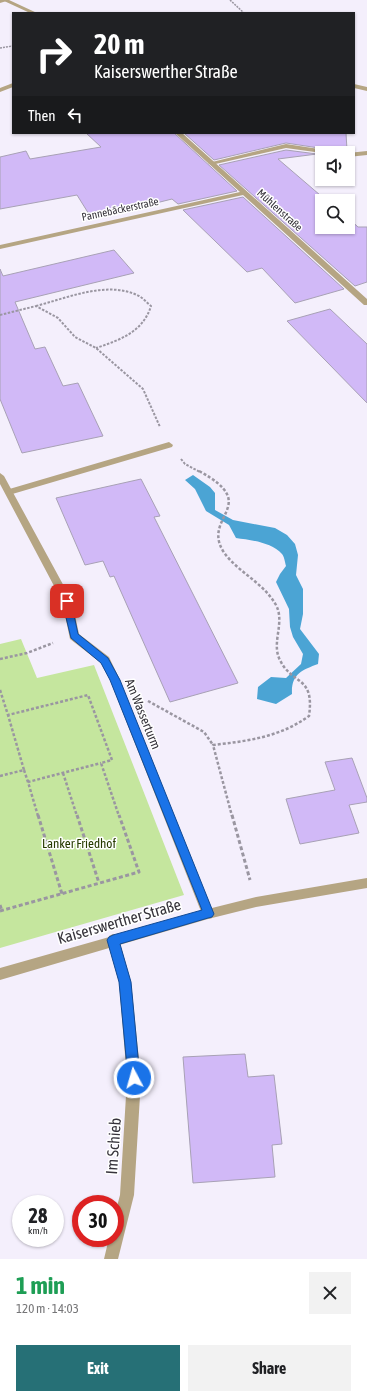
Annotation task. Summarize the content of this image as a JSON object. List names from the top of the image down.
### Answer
{
  "streets": {
    "street": [
      "Pannebäckerstraße",
      "Mühlenstraße",
      "Am Wasserturm",
      "Kaiserswerther Straße",
      "Im Schieb"
    ]
  },
  "crossings": [
    ["Pannebäckerstraße", "Mühlenstraße"],
    ["Am Wasserturm", "Kaiserswerther Straße"],
    ["Kaiserswerther Straße", "Im Schieb"]
  ],
  "parks": ["Lanker Friedhof"],
  "page": {
    "turn": ["20 m", "Kaiserswerther Straße"],
    "then": "Then",
    "speed": "28 km/h",
    "limit": "30",
    "heading": ["1 min", "120 m · 14:03"],
    "buttons": ["Exit", "Share"]
  }
}
